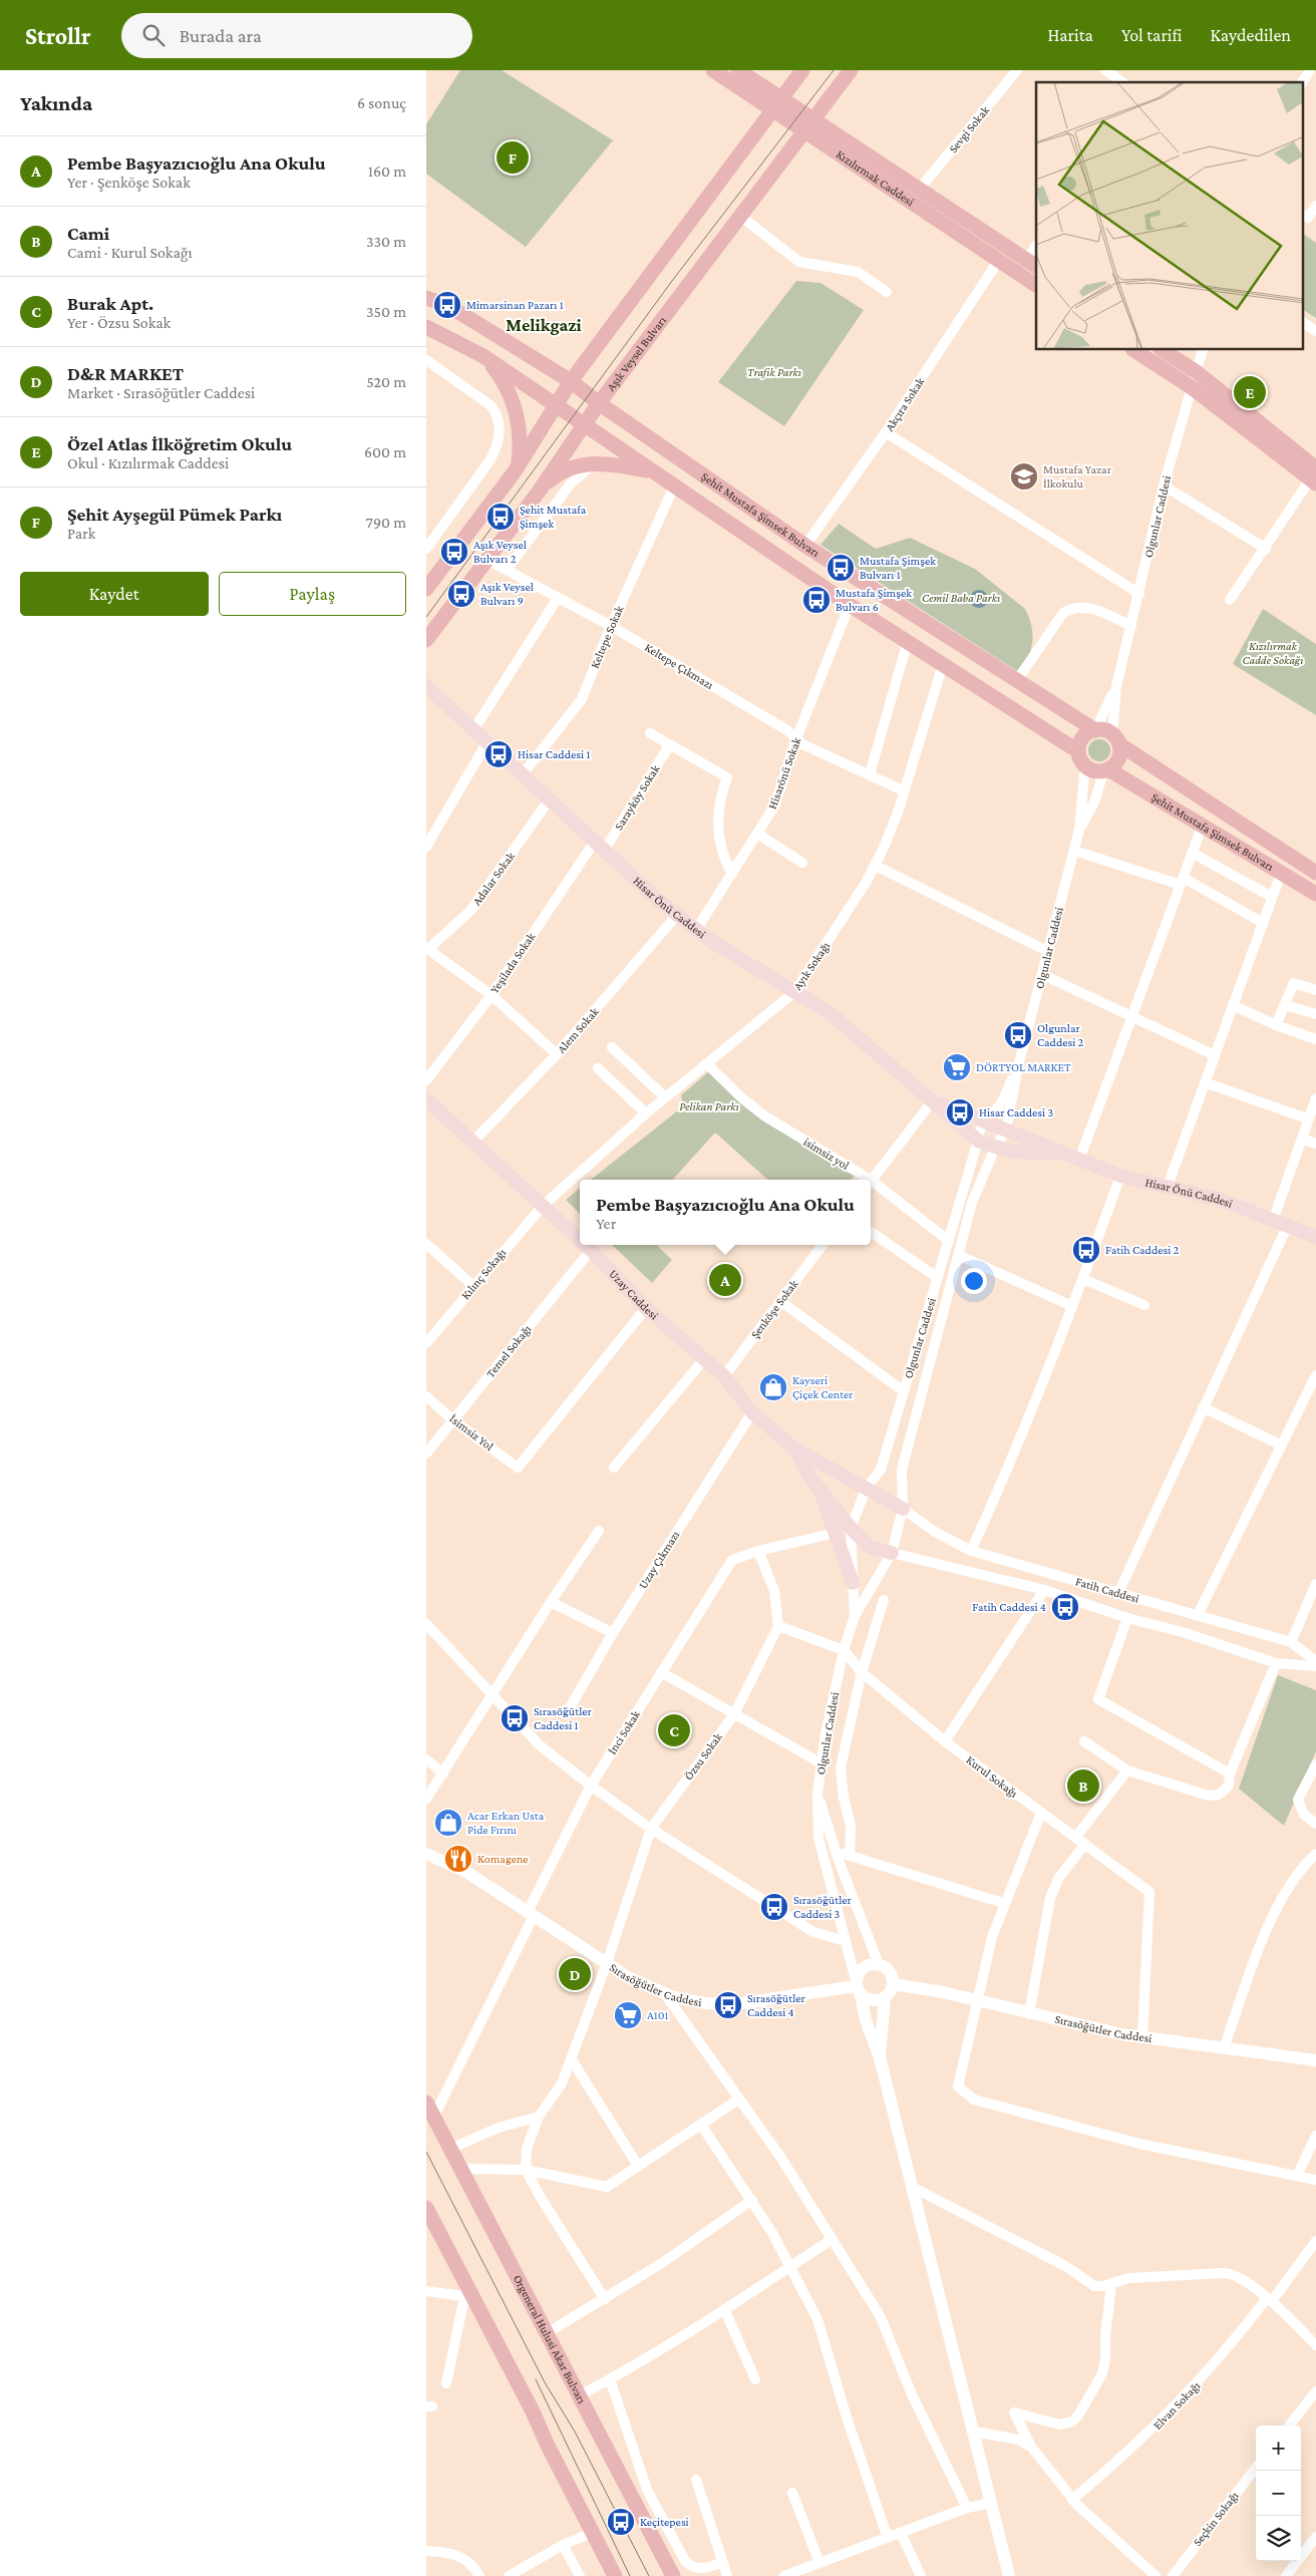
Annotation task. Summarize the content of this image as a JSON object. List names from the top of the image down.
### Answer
{
  "streets": {
    "main road": [
      "Kızılırmak Caddesi",
      "Aşık Veysel Bulvarı",
      "Şehit Mustafa Şimsek Bulvarı",
      "Hisar Önü Caddesi",
      "Uzay Caddesi",
      "Orgeneral Hulusi Akar Bulvarı"
    ],
    "street": [
      "Sevgi Sokak",
      "Akçıra Sokak",
      "Olgunlar Caddesi",
      "Keltepe Sokak",
      "Keltepe Çıkmazı",
      "Hisarönü Sokak",
      "Sarayköy Sokak",
      "Adalar Sokak",
      "Yeşilada Sokak",
      "Ayık Sokağı",
      "Alem Sokak",
      "isimsiz yol",
      "Kılınç Sokağı",
      "Şenköşe Sokak",
      "Temel Sokağı",
      "İsimsiz Yol",
      "Uzay Çıkmazı",
      "Fatih Caddesi",
      "İnci Sokak",
      "Özsu Sokak",
      "Kurul Sokağı",
      "Sırasöğütler Caddesi",
      "Elvan Sokağı",
      "Seçkin Sokağı"
    ]
  },
  "crossings": [
    ["Sevgi Sokak", "Kızılırmak Caddesi"],
    ["Kızılırmak Caddesi", "Aşık Veysel Bulvarı"],
    ["Kızılırmak Caddesi", "Akçıra Sokak"],
    ["Aşık Veysel Bulvarı", "Şehit Mustafa Şimsek Bulvarı"],
    ["Aşık Veysel Bulvarı", "Keltepe Çıkmazı"],
    ["Akçıra Sokak", "Şehit Mustafa Şimsek Bulvarı"],
    ["Şehit Mustafa Şimsek Bulvarı", "Keltepe Sokak"],
    ["Şehit Mustafa Şimsek Bulvarı", "Hisarönü Sokak"],
    ["Şehit Mustafa Şimsek Bulvarı", "Ayık Sokağı"],
    ["Olgunlar Caddesi", "Hisar Önü Caddesi"],
    ["Olgunlar Caddesi", "isimsiz yol"],
    ["Olgunlar Caddesi", "Uzay Caddesi"],
    ["Olgunlar Caddesi", "Fatih Caddesi"],
    ["Olgunlar Caddesi", "Kurul Sokağı"],
    ["Keltepe Sokak", "Keltepe Çıkmazı"],
    ["Keltepe Sokak", "Hisar Önü Caddesi"],
    ["Keltepe Çıkmazı", "Hisarönü Sokak"],
    ["Keltepe Çıkmazı", "Ayık Sokağı"],
    ["Hisarönü Sokak", "Hisar Önü Caddesi"],
    ["Sarayköy Sokak", "Hisar Önü Caddesi"],
    ["Sarayköy Sokak", "Yeşilada Sokak"],
    ["Adalar Sokak", "Hisar Önü Caddesi"],
    ["Hisar Önü Caddesi", "Yeşilada Sokak"],
    ["Hisar Önü Caddesi", "Ayık Sokağı"],
    ["Hisar Önü Caddesi", "Alem Sokak"],
    ["Ayık Sokağı", "isimsiz yol"],
    ["Ayık Sokağı", "Kılınç Sokağı"],
    ["Ayık Sokağı", "Uzay Caddesi"],
    ["Alem Sokak", "Uzay Caddesi"],
    ["Kılınç Sokağı", "Uzay Caddesi"],
    ["Uzay Caddesi", "Şenköşe Sokak"],
    ["Uzay Caddesi", "Temel Sokağı"],
    ["Uzay Caddesi", "İsimsiz Yol"],
    ["Uzay Caddesi", "Uzay Çıkmazı"],
    ["Uzay Caddesi", "Fatih Caddesi"],
    ["Temel Sokağı", "İsimsiz Yol"],
    ["İnci Sokak", "Sırasöğütler Caddesi"],
    ["İnci Sokak", "Orgeneral Hulusi Akar Bulvarı"],
    ["Özsu Sokak", "Sırasöğütler Caddesi"],
    ["Kurul Sokağı", "Sırasöğütler Caddesi"]
  ],
  "districts": ["Melikgazi"],
  "parks": [
    "Trafik Parkı",
    "Cemil Baba Parkı",
    "Kızılırmak Cadde Sokağı",
    "Pelikan Parkı"
  ],
  "places": {
    "bus stop": [
      "Mimarsinan Pazarı 1",
      "Şehit Mustafa Şimşek",
      "Aşık Veysel Bulvarı 2",
      "Mustafa Şimşek Bulvarı 1",
      "Aşık Veysel Bulvarı 9",
      "Mustafa Şimşek Bulvarı 6",
      "Hisar Caddesi 1",
      "Olgunlar Caddesi 2",
      "Hisar Caddesi 3",
      "Fatih Caddesi 2",
      "Fatih Caddesi 4",
      "Sırasöğütler Caddesi 1",
      "Sırasöğütler Caddesi 3",
      "Sırasöğütler Caddesi 4",
      "Keçitepesi"
    ],
    "school or university": ["Mustafa Yazar İlkokulu"],
    "supermarket": ["DÖRTYOL MARKET", "A101"],
    "shop": ["Kayseri Çiçek Center", "Acar Erkan Usta Pide Fırını"],
    "restaurant": ["Komagene"]
  },
  "page": {
    "header": "Strollr",
    "search": "Burada ara",
    "nav": ["Harita", "Yol tarifi", "Kaydedilen"],
    "heading": ["Yakında", "6 sonuç"],
    "list": [
      {
        "mark": "A",
        "name": "Pembe Başyazıcıoğlu Ana Okulu",
        "note": "Yer · Şenköşe Sokak",
        "value": "160 m"
      },
      {
        "mark": "B",
        "name": "Cami",
        "note": "Cami · Kurul Sokağı",
        "value": "330 m"
      },
      {
        "mark": "C",
        "name": "Burak Apt.",
        "note": "Yer · Özsu Sokak",
        "value": "350 m"
      },
      {
        "mark": "D",
        "name": "D&R MARKET",
        "note": "Market · Sırasöğütler Caddesi",
        "value": "520 m"
      },
      {
        "mark": "E",
        "name": "Özel Atlas İlköğretim Okulu",
        "note": "Okul · Kızılırmak Caddesi",
        "value": "600 m"
      },
      {
        "mark": "F",
        "name": "Şehit Ayşegül Pümek Parkı",
        "note": "Park",
        "value": "790 m"
      }
    ],
    "pins": [
      "F",
      "E",
      "A",
      "C",
      "B",
      "D"
    ],
    "buttons": ["Kaydet", "Paylaş"],
    "popup": ["Pembe Başyazıcıoğlu Ana Okulu", "Yer"],
    "map_buttons": ["+", "−"]
  }
}
